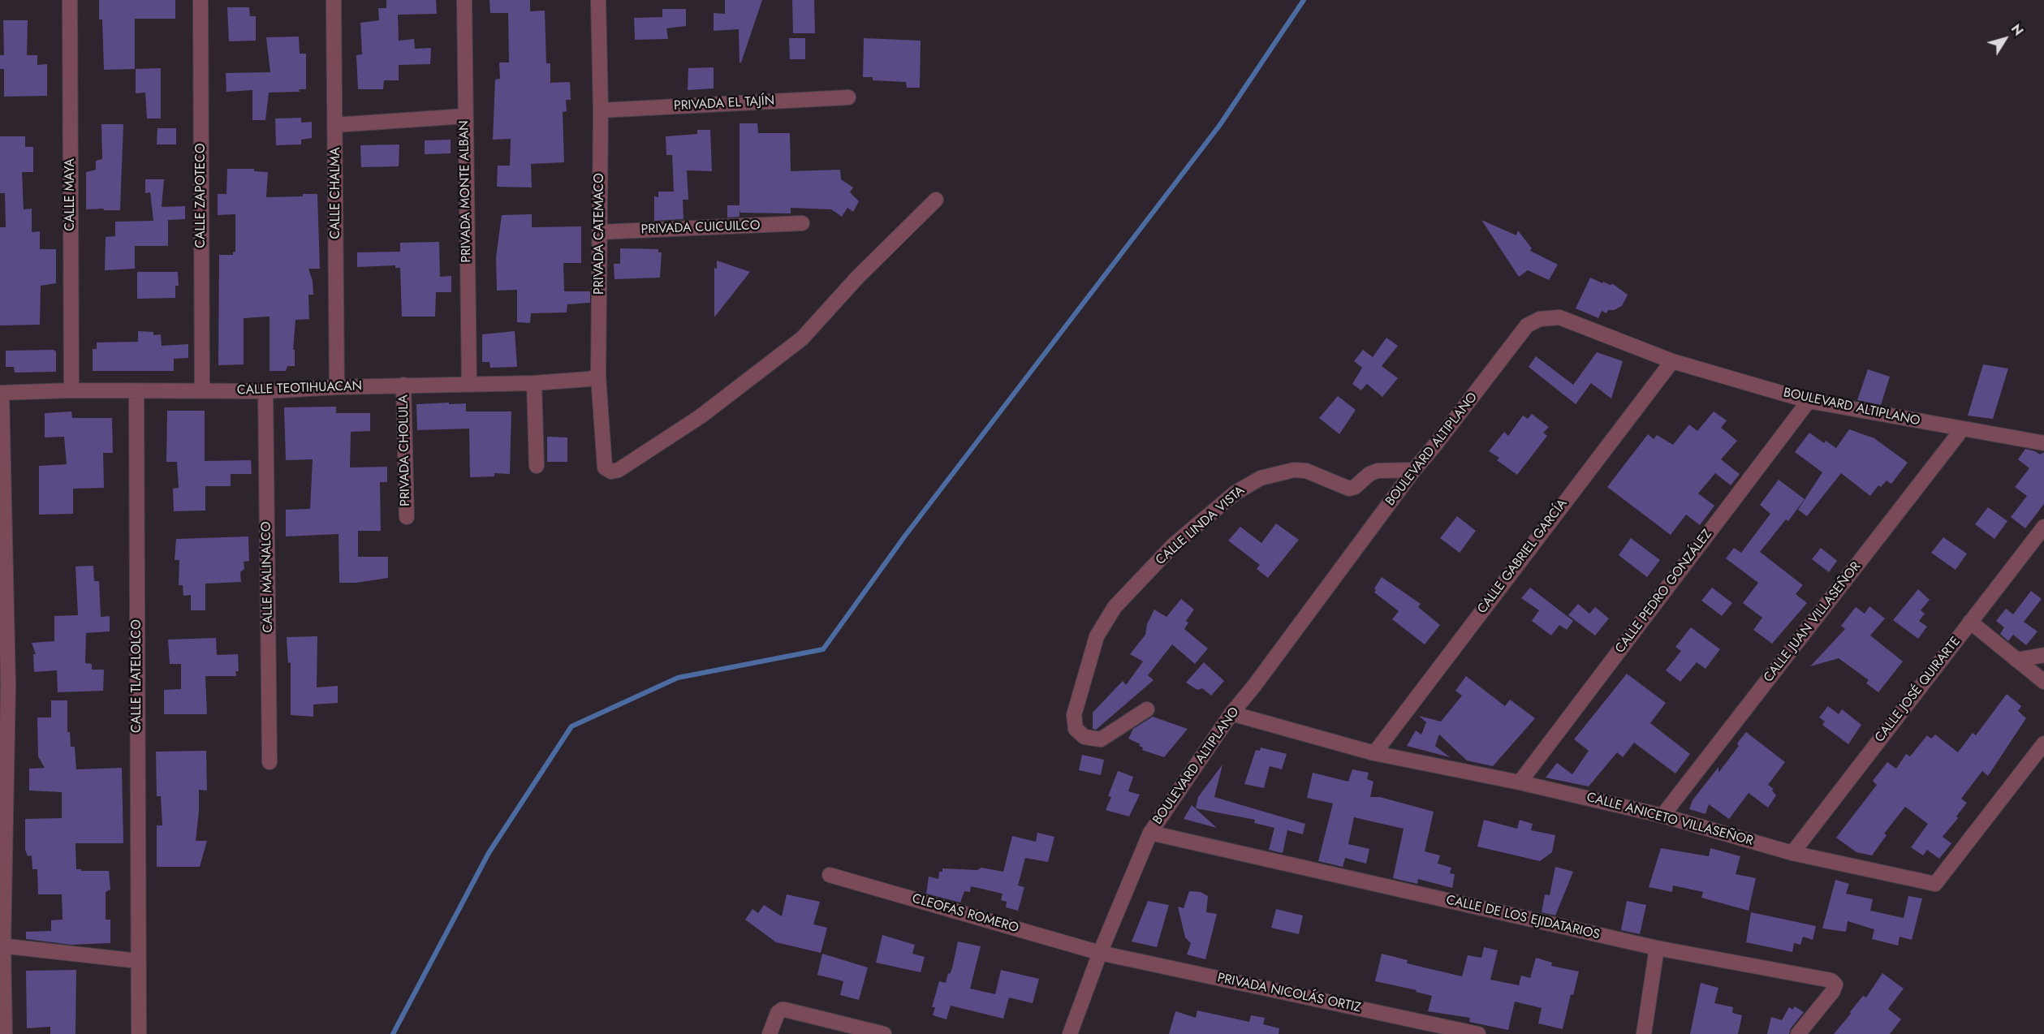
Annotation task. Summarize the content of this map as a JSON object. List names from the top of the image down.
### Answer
{
  "streets": {
    "street": [
      "PRIVADA EL TAJÍN",
      "PRIVADA MONTE ALBAN",
      "CALLE CHALMA",
      "CALLE MAYA",
      "CALLE ZAPOTECO",
      "PRIVADA CUICUILCO",
      "PRIVADA CATEMACO",
      "CALLE TEOTIHUACAN",
      "BOULEVARD ALTIPLANO",
      "PRIVADA CHOLULA",
      "CALLE LINDA VISTA",
      "CALLE GABRIEL GARCÍA",
      "CALLE MALINALCO",
      "CALLE PEDRO GONZÁLEZ",
      "CALLE JUAN VILLASEÑOR",
      "CALLE TLATELOLCO",
      "CALLE JOSÉ QUIRARTE",
      "CALLE ANICETO VILLASEÑOR",
      "CLEOFAS ROMERO",
      "CALLE DE LOS EJIDATARIOS",
      "PRIVADA NICOLÁS ORTIZ"
    ]
  },
  "crossings": [
    ["PRIVADA EL TAJÍN", "PRIVADA CATEMACO"],
    ["PRIVADA MONTE ALBAN", "CALLE TEOTIHUACAN"],
    ["CALLE CHALMA", "CALLE TEOTIHUACAN"],
    ["CALLE MAYA", "CALLE TEOTIHUACAN"],
    ["CALLE ZAPOTECO", "CALLE TEOTIHUACAN"],
    ["PRIVADA CUICUILCO", "PRIVADA CATEMACO"],
    ["PRIVADA CATEMACO", "CALLE TEOTIHUACAN"],
    ["CALLE TEOTIHUACAN", "PRIVADA CHOLULA"],
    ["CALLE TEOTIHUACAN", "CALLE MALINALCO"],
    ["CALLE TEOTIHUACAN", "CALLE TLATELOLCO"],
    ["BOULEVARD ALTIPLANO", "CALLE LINDA VISTA"],
    ["BOULEVARD ALTIPLANO", "CALLE GABRIEL GARCÍA"],
    ["BOULEVARD ALTIPLANO", "CALLE PEDRO GONZÁLEZ"],
    ["BOULEVARD ALTIPLANO", "CALLE JUAN VILLASEÑOR"],
    ["BOULEVARD ALTIPLANO", "CALLE ANICETO VILLASEÑOR"],
    ["BOULEVARD ALTIPLANO", "CLEOFAS ROMERO"],
    ["BOULEVARD ALTIPLANO", "CALLE DE LOS EJIDATARIOS"],
    ["BOULEVARD ALTIPLANO", "PRIVADA NICOLÁS ORTIZ"],
    ["CALLE GABRIEL GARCÍA", "CALLE ANICETO VILLASEÑOR"],
    ["CALLE PEDRO GONZÁLEZ", "CALLE ANICETO VILLASEÑOR"],
    ["CALLE JUAN VILLASEÑOR", "CALLE ANICETO VILLASEÑOR"],
    ["CALLE JOSÉ QUIRARTE", "CALLE ANICETO VILLASEÑOR"],
    ["CLEOFAS ROMERO", "PRIVADA NICOLÁS ORTIZ"]
  ],
  "north": "top right"
}
